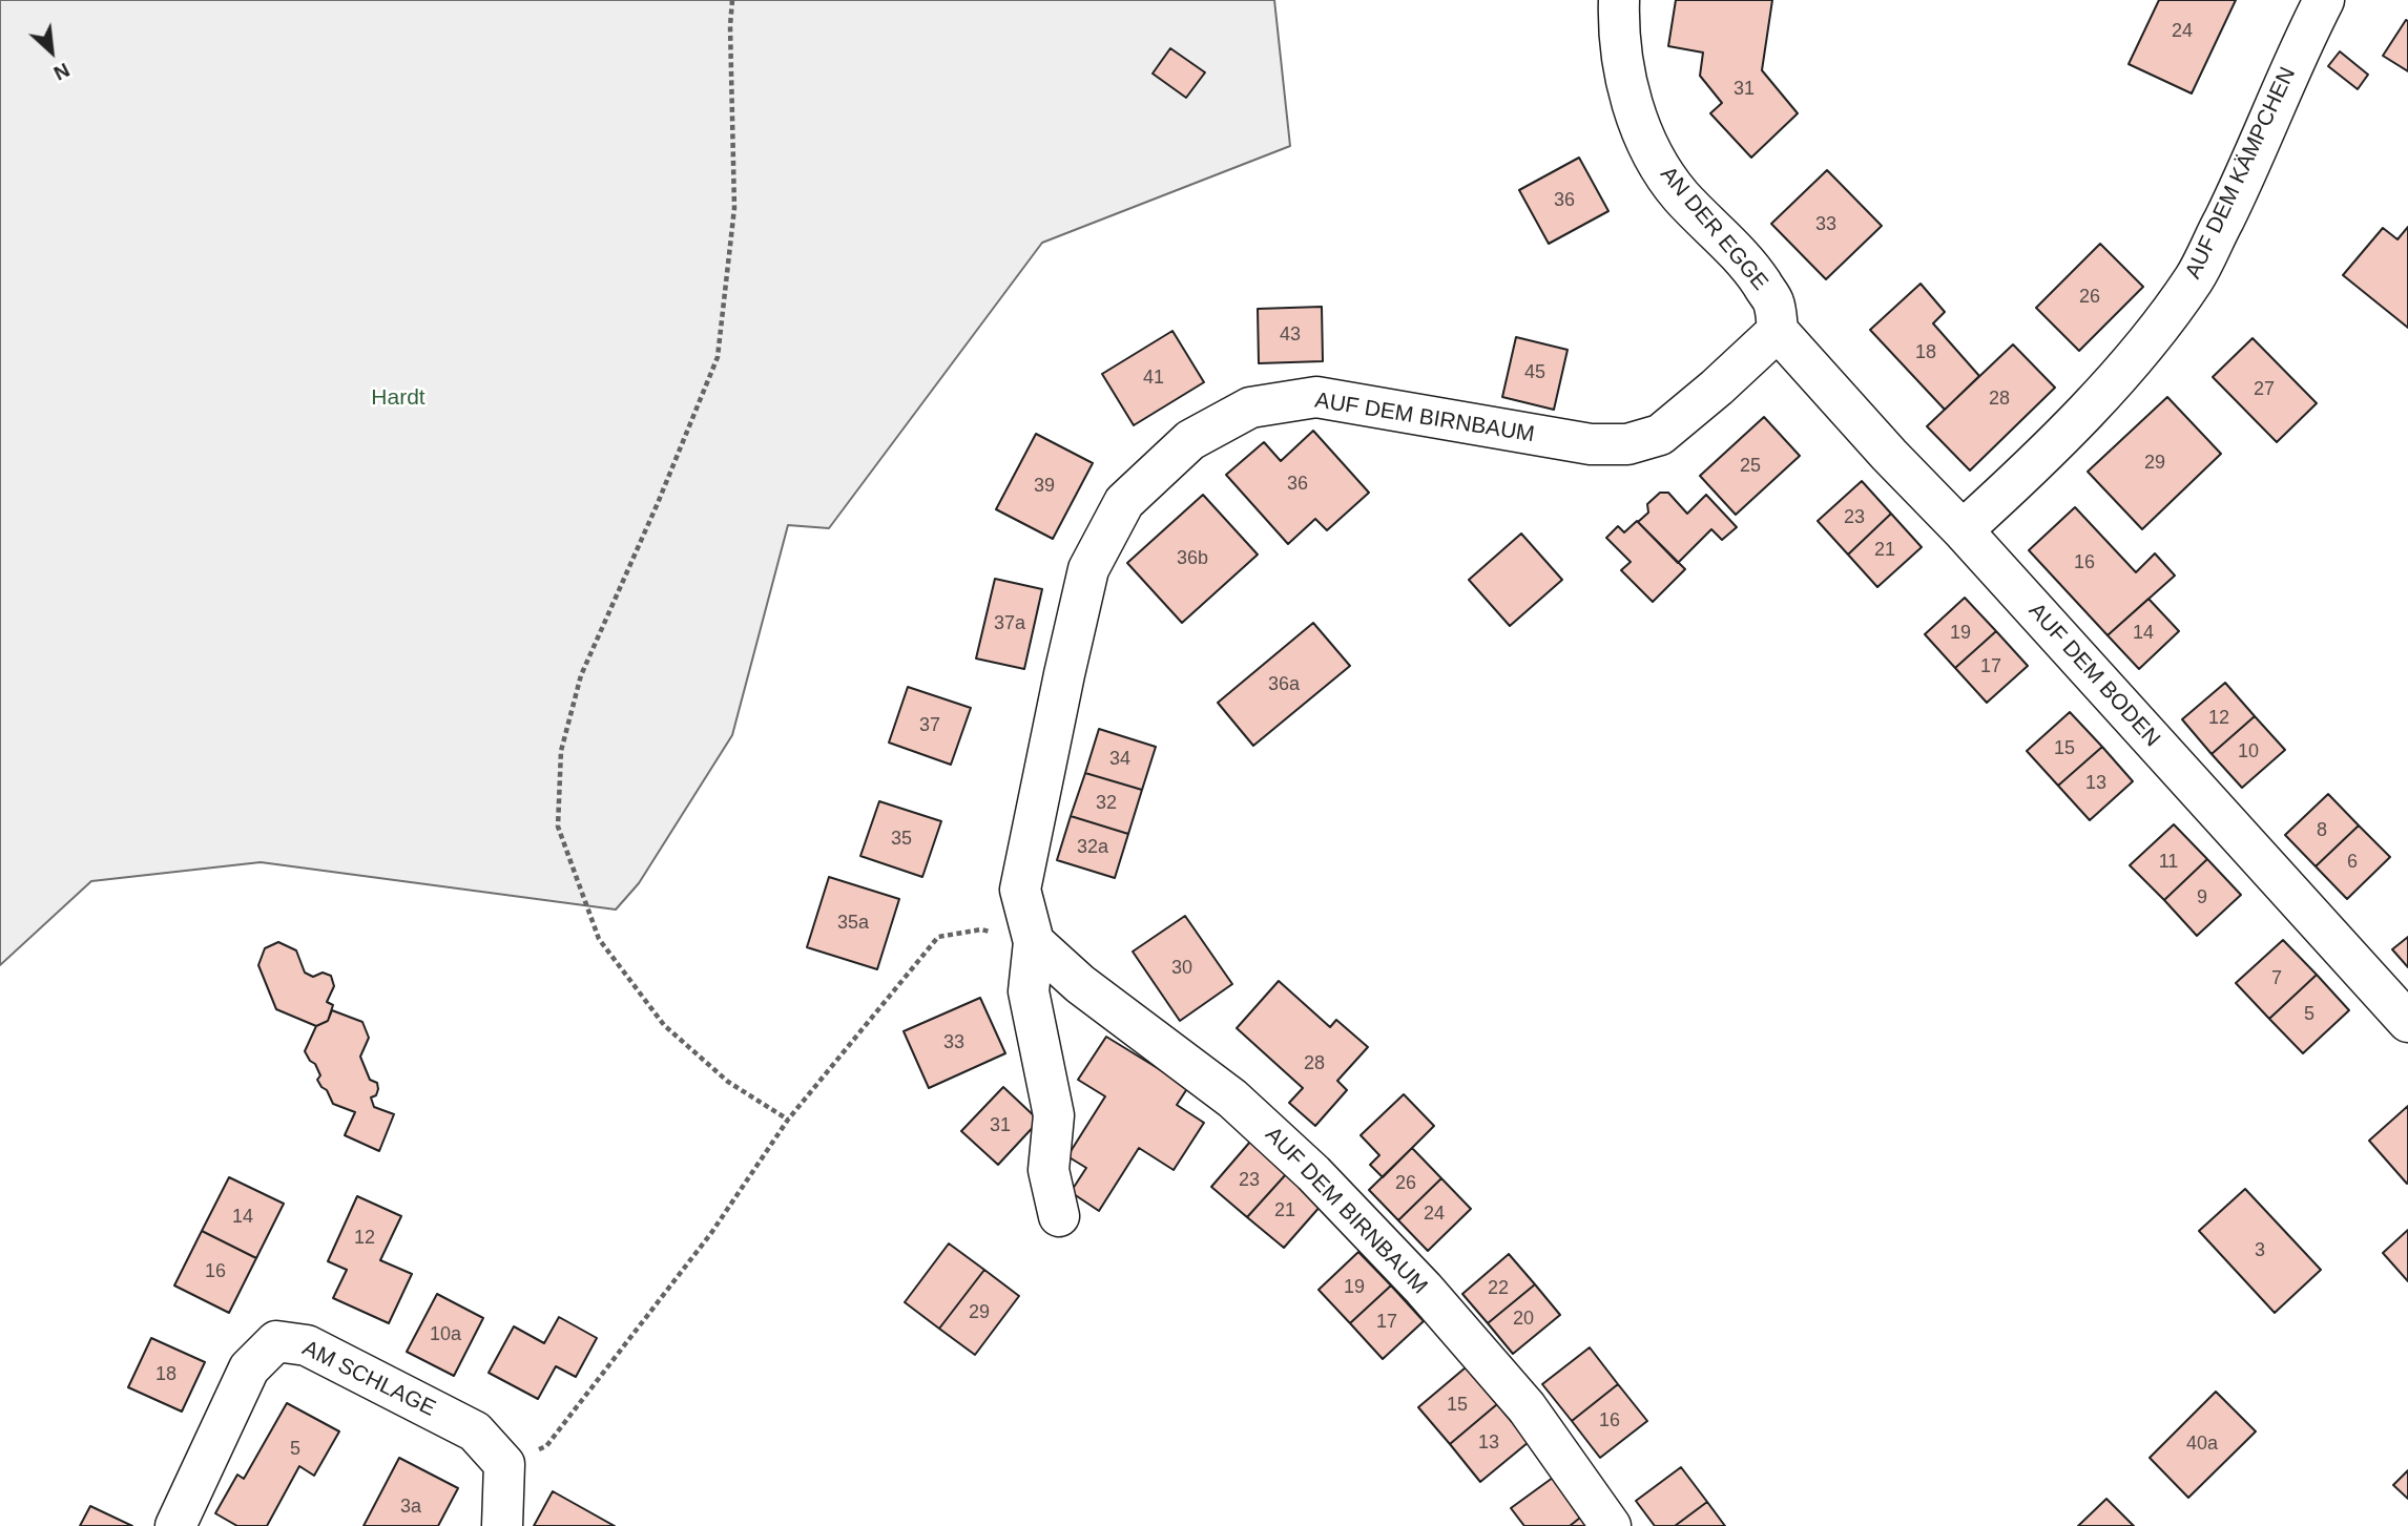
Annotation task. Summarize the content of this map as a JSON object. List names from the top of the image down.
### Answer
{
  "streets": {
    "street": [
      "AUF DEM KÄMPCHEN",
      "AN DER EGGE",
      "AUF DEM BIRNBAUM",
      "AUF DEM BODEN",
      "AM SCHLAGE"
    ]
  },
  "crossings": [
    ["AUF DEM KÄMPCHEN", "AUF DEM BODEN"],
    ["AN DER EGGE", "AUF DEM BIRNBAUM"],
    ["AN DER EGGE", "AUF DEM BODEN"],
    ["AUF DEM BIRNBAUM", "AUF DEM BODEN"]
  ],
  "parks": ["Hardt"],
  "house_numbers": [
    "24",
    "31",
    "36",
    "33",
    "26",
    "43",
    "18",
    "45",
    "41",
    "27",
    "28",
    "29",
    "25",
    "36",
    "39",
    "23",
    "21",
    "36b",
    "16",
    "37a",
    "19",
    "14",
    "17",
    "36a",
    "12",
    "37",
    "15",
    "10",
    "34",
    "13",
    "32",
    "8",
    "35",
    "32a",
    "11",
    "6",
    "9",
    "35a",
    "30",
    "7",
    "5",
    "33",
    "28",
    "31",
    "23",
    "26",
    "21",
    "24",
    "14",
    "12",
    "3",
    "16",
    "19",
    "22",
    "29",
    "20",
    "17",
    "10a",
    "18",
    "15",
    "16",
    "13",
    "40a",
    "5",
    "3a"
  ],
  "north": "bottom right"
}
